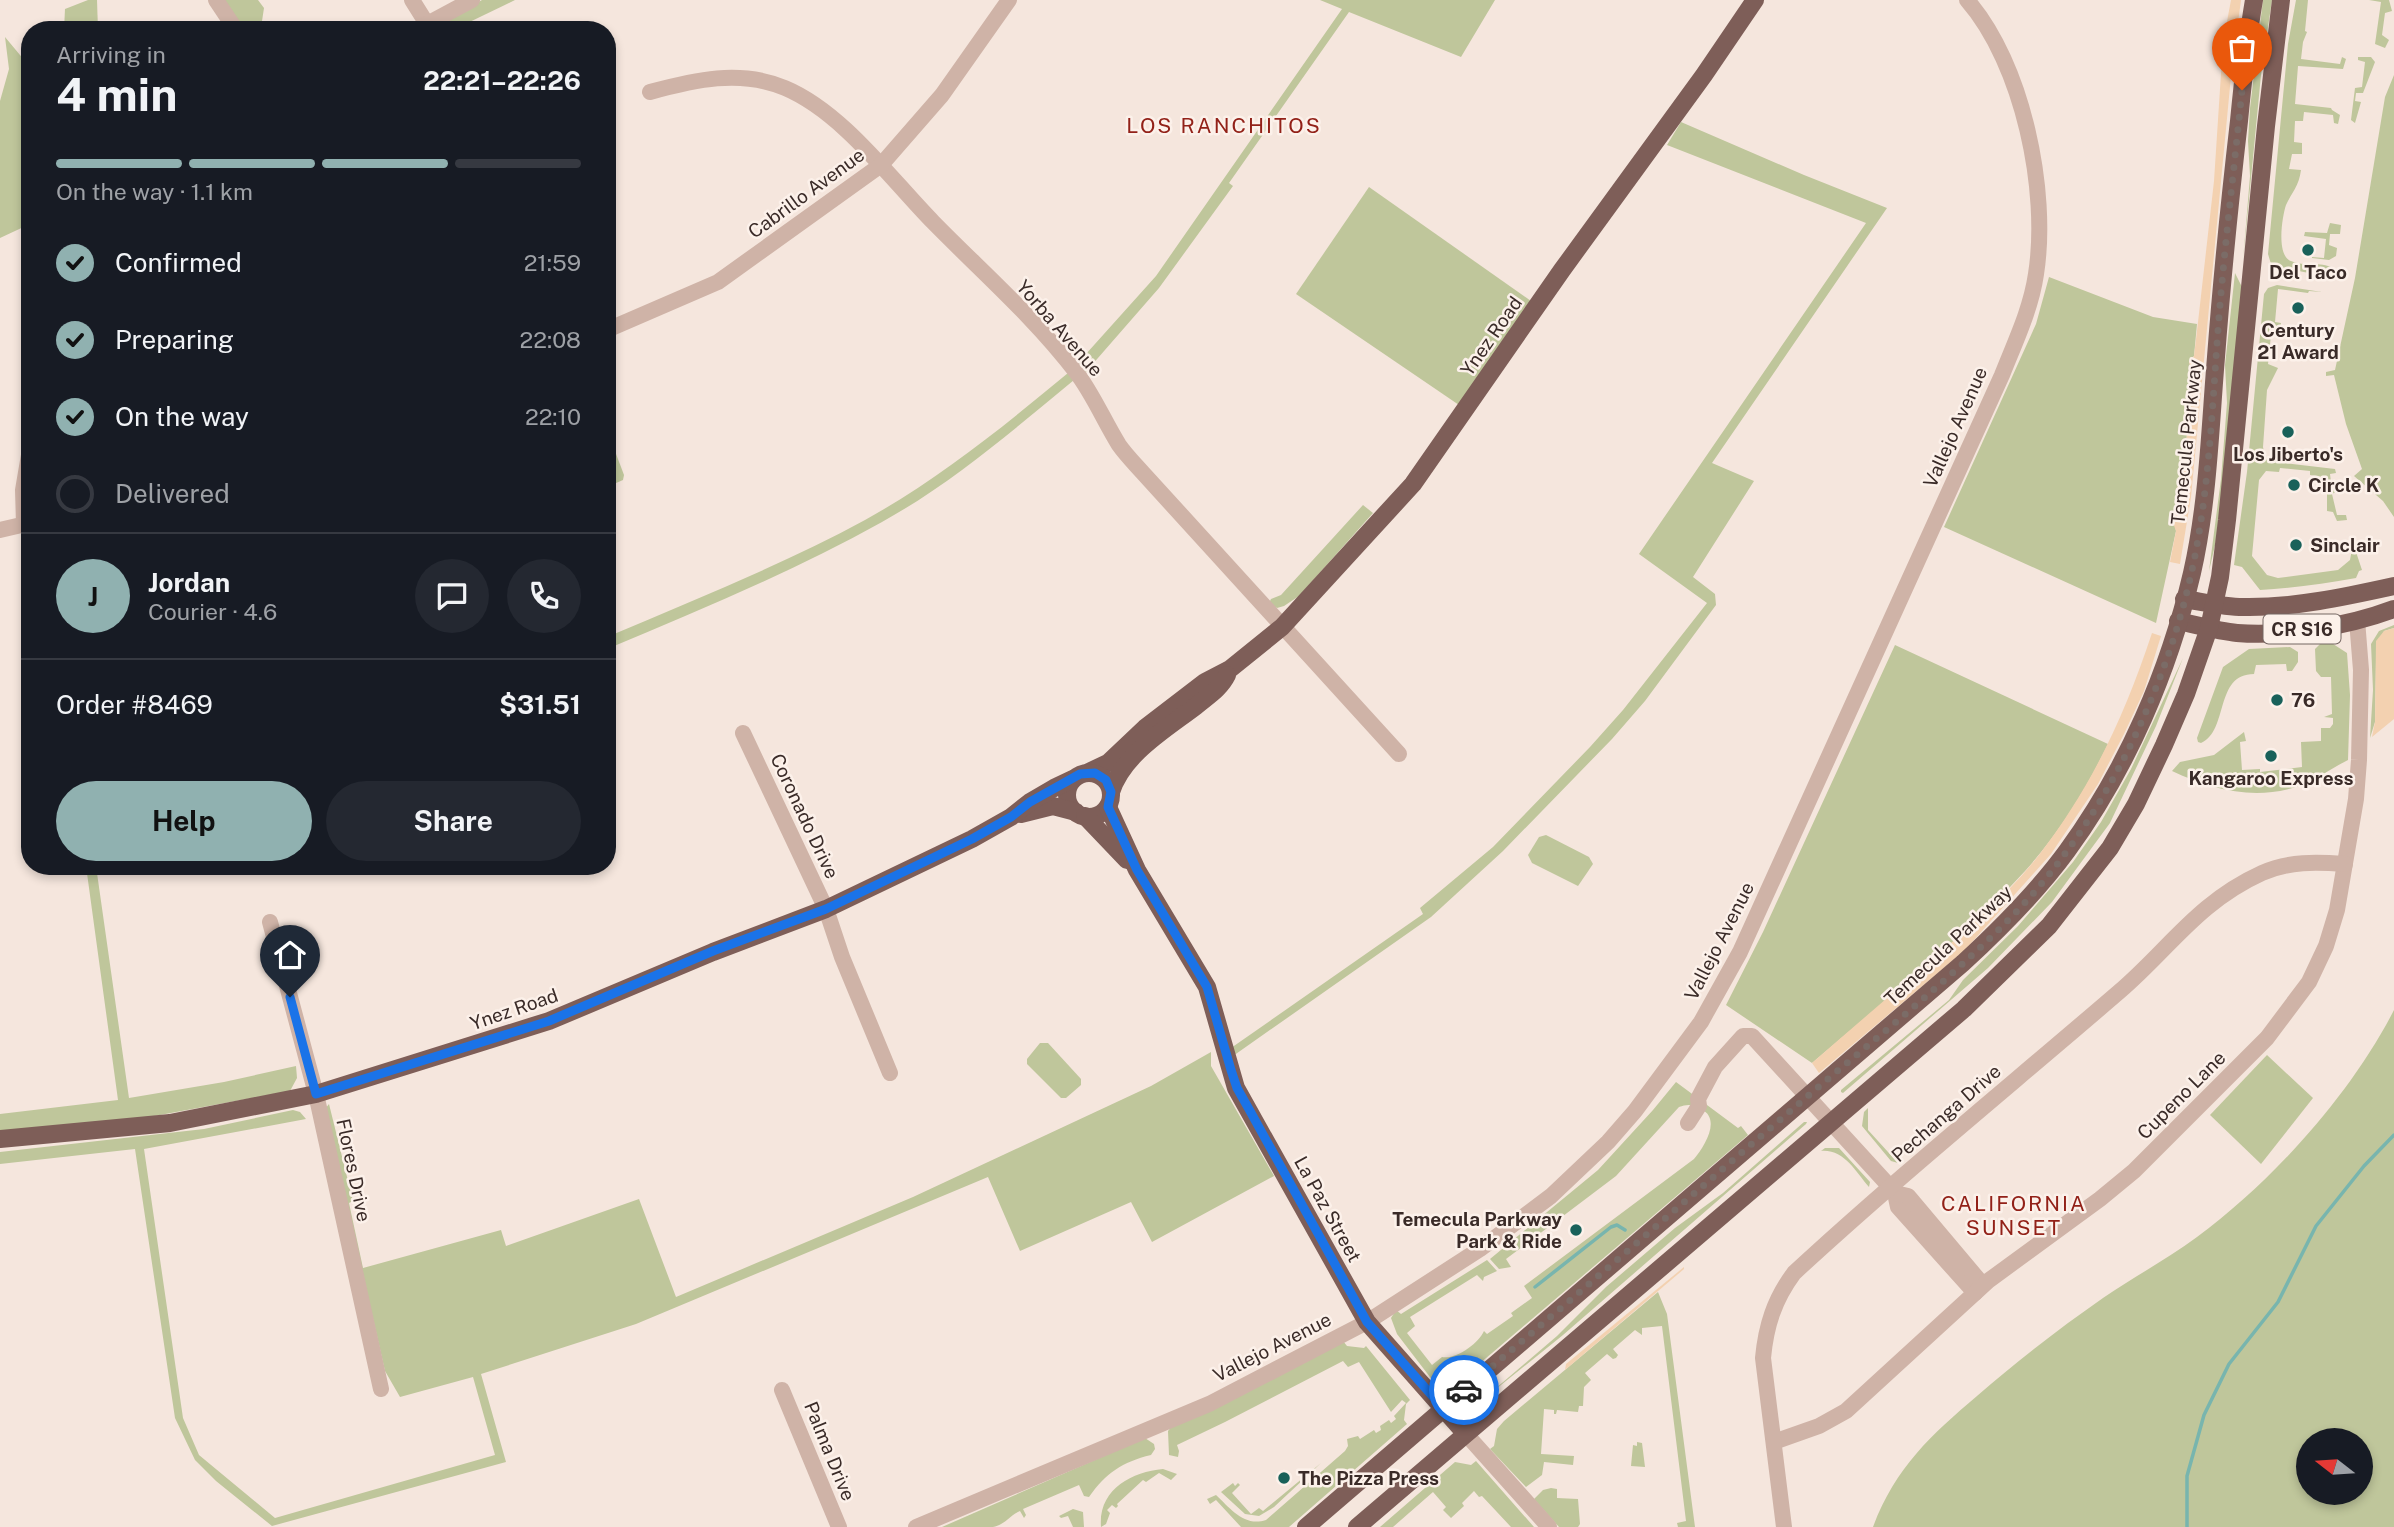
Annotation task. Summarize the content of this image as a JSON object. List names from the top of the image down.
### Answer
{
  "streets": {
    "main road": [
      "Ynez Road",
      "Temecula Parkway",
      "CR S16",
      "La Paz Street"
    ],
    "street": [
      "Cabrillo Avenue",
      "Yorba Avenue",
      "Vallejo Avenue",
      "Coronado Drive",
      "Cupeno Lane",
      "Pechanga Drive",
      "Flores Drive",
      "Palma Drive"
    ]
  },
  "crossings": [
    ["Cabrillo Avenue", "Yorba Avenue"],
    ["Yorba Avenue", "Ynez Road"],
    ["Ynez Road", "Coronado Drive"],
    ["Ynez Road", "Flores Drive"],
    ["Ynez Road", "La Paz Street"],
    ["Vallejo Avenue", "La Paz Street"],
    ["Temecula Parkway", "CR S16"],
    ["Temecula Parkway", "La Paz Street"],
    ["CR S16", "Cupeno Lane"],
    ["Cupeno Lane", "Pechanga Drive"]
  ],
  "districts": ["LOS RANCHITOS", "CALIFORNIA SUNSET"],
  "places": [
    "Del Taco",
    "Century 21 Award",
    "Los Jiberto's",
    "Circle K",
    "Sinclair",
    "76",
    "Kangaroo Express",
    "Temecula Parkway Park & Ride",
    "The Pizza Press"
  ],
  "north": "left",
  "page": {
    "heading": ["4 min", "Arriving in", "22:21–22:26"],
    "panel": [
      "Jordan",
      "Courier · 4.6",
      "Order #8469",
      "$31.51"
    ],
    "bar": "On the way · 1.1 km",
    "list": [
      ["Confirmed", "21:59"],
      ["Preparing", "22:08"],
      ["On the way", "22:10"],
      "Delivered"
    ],
    "round": "J",
    "buttons": ["Help", "Share"]
  }
}
